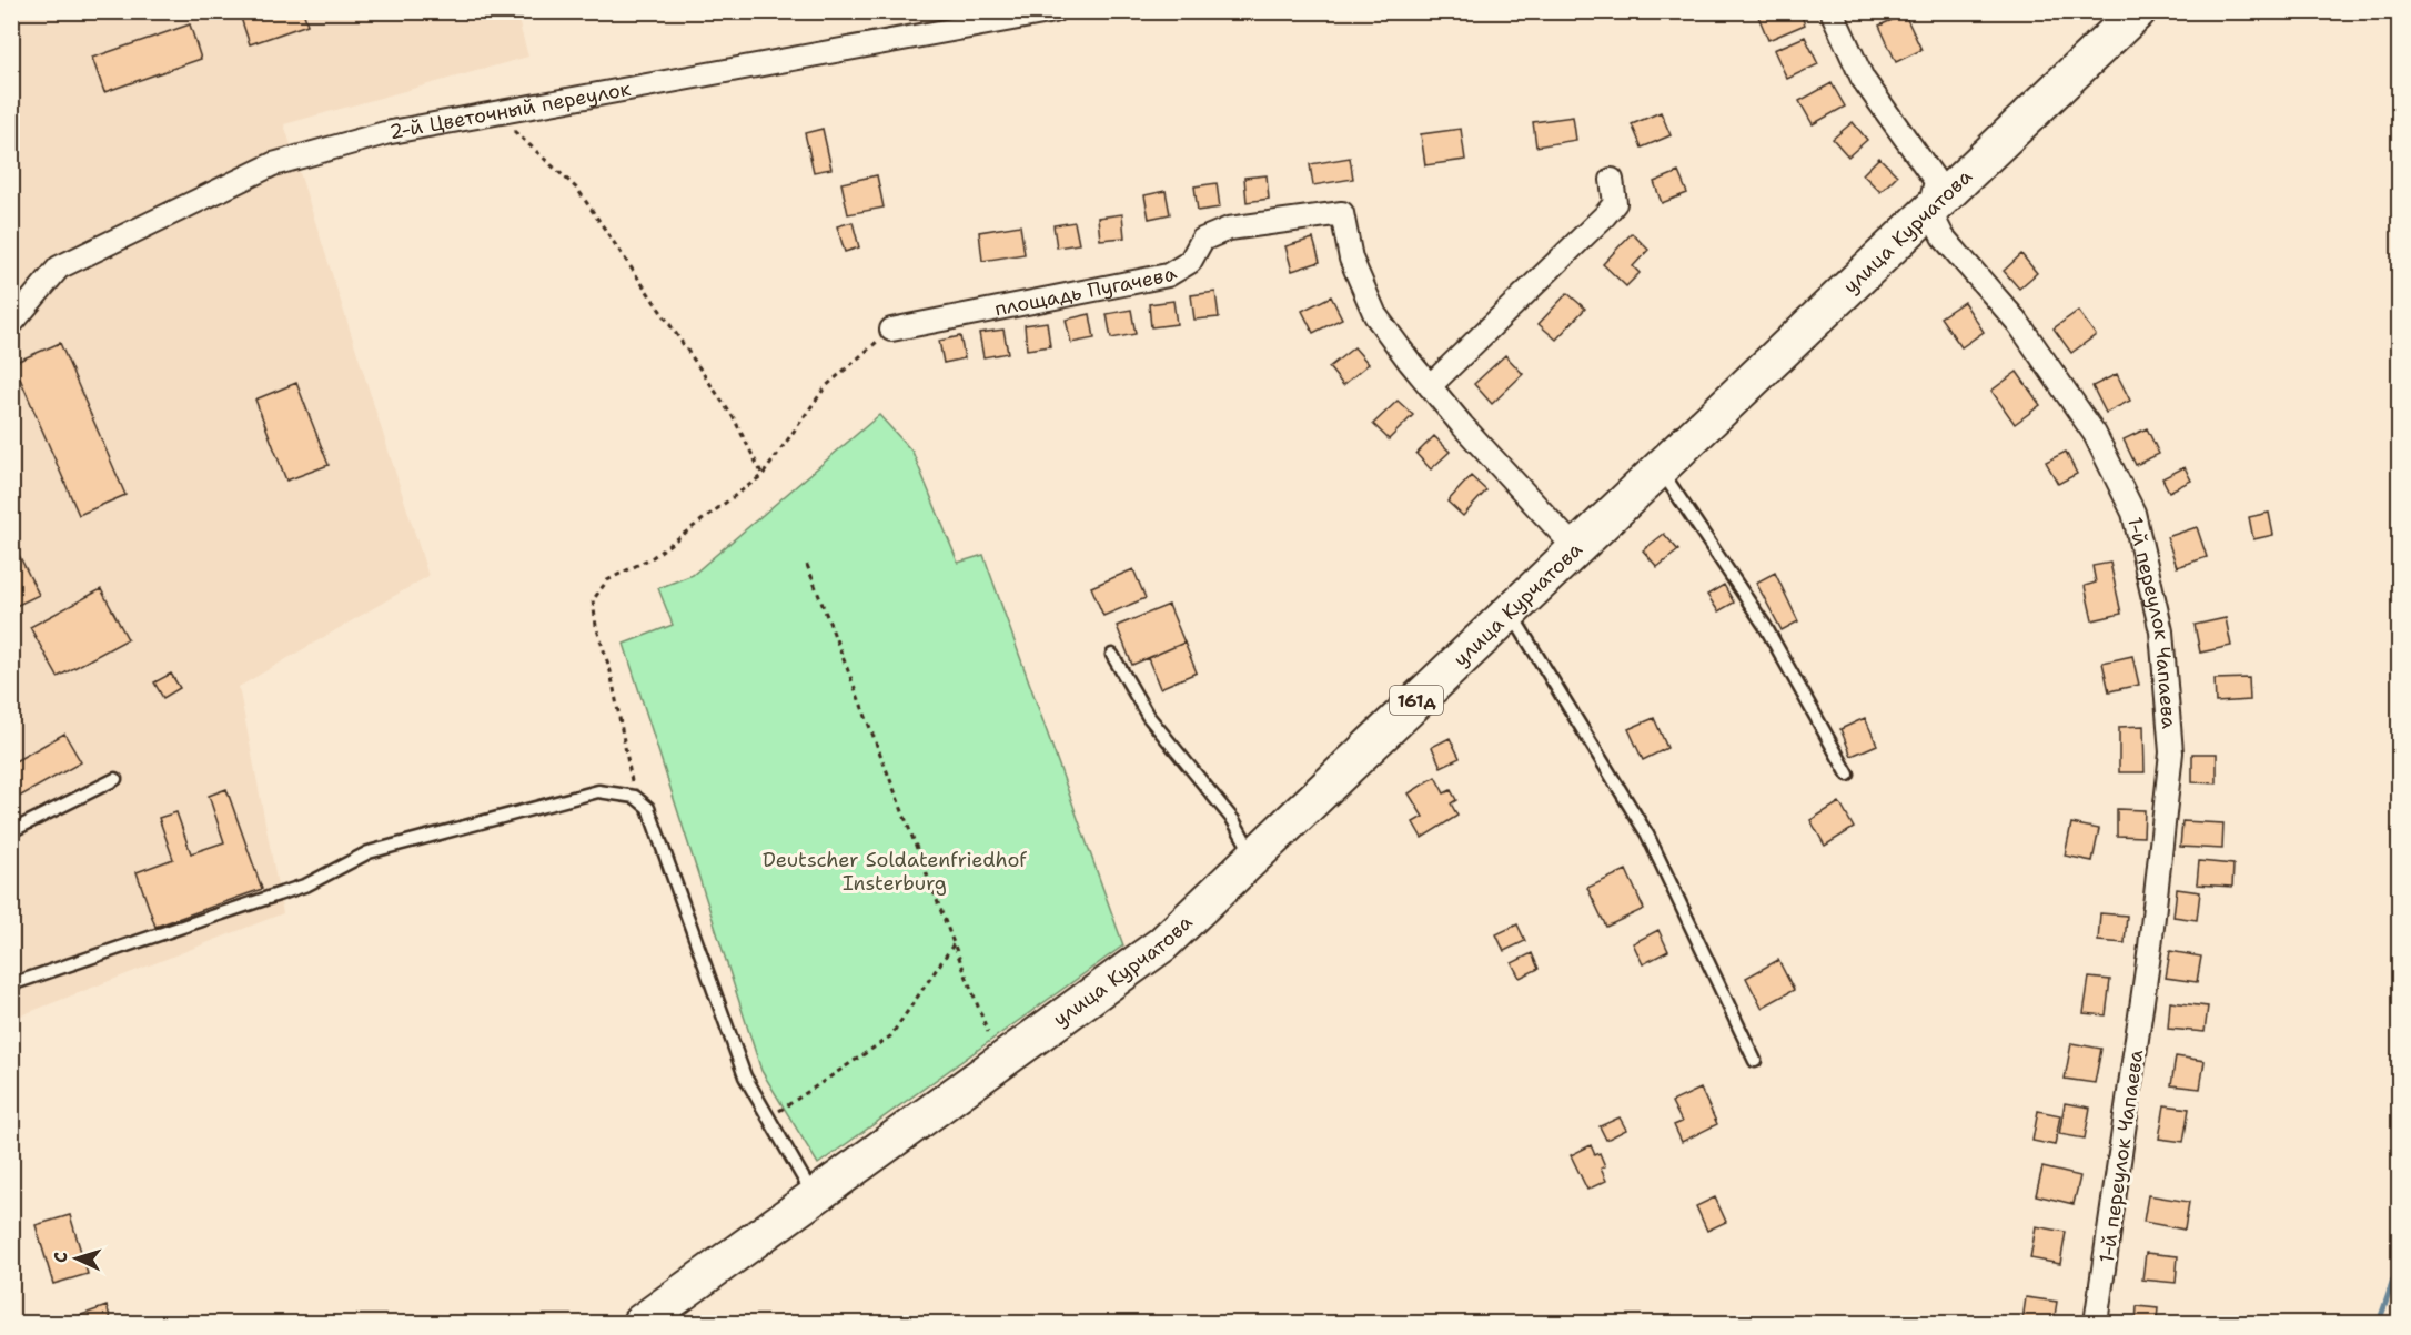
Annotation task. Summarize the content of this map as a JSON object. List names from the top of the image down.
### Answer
{
  "streets": {
    "main road": ["улица Курчатова", "161д"],
    "street": ["2-й Цветочный переулок", "площадь Пугачева", "1-й переулок Чапаева"]
  },
  "crossings": [
    ["улица Курчатова", "1-й переулок Чапаева"]
  ],
  "parks": ["Deutscher Soldatenfriedhof Insterburg"],
  "north": "left"
}
